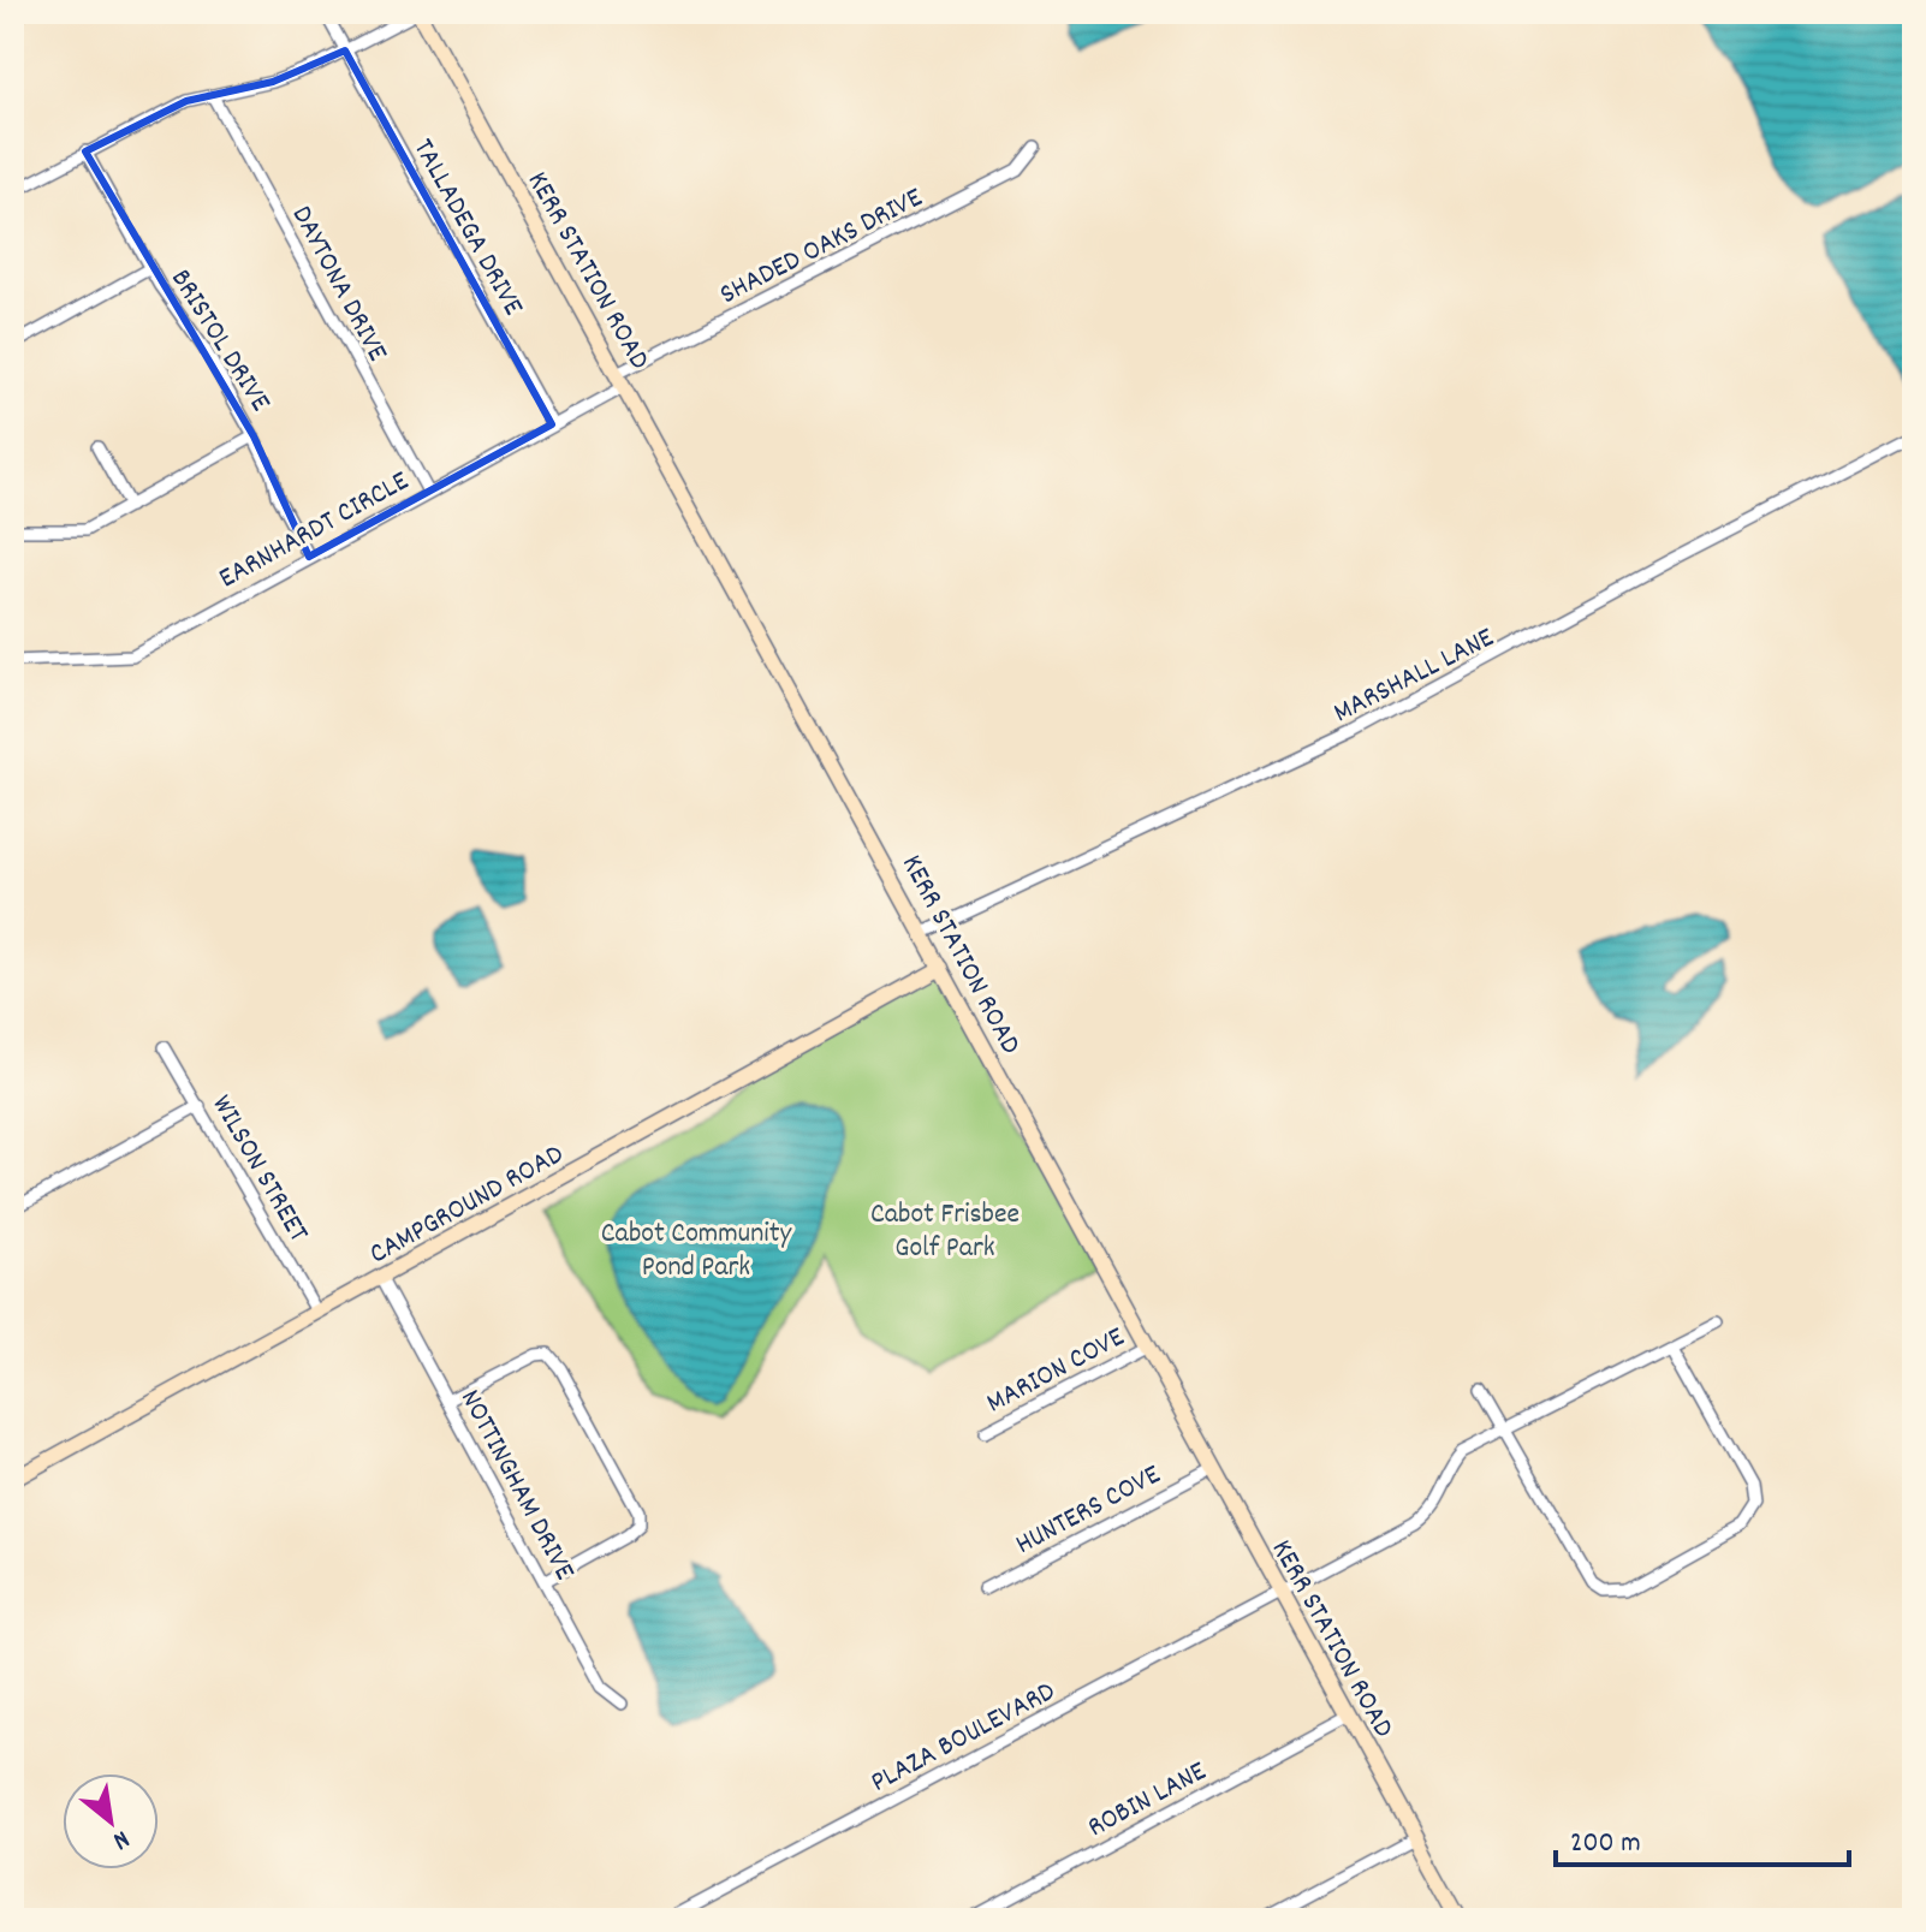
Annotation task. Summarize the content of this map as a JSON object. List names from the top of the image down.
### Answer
{
  "streets": {
    "street": [
      "TALLADEGA DRIVE",
      "SHADED OAKS DRIVE",
      "KERR STATION ROAD",
      "DAYTONA DRIVE",
      "BRISTOL DRIVE",
      "EARNHARDT CIRCLE",
      "MARSHALL LANE",
      "WILSON STREET",
      "CAMPGROUND ROAD",
      "MARION COVE",
      "NOTTINGHAM DRIVE",
      "HUNTERS COVE",
      "PLAZA BOULEVARD",
      "ROBIN LANE"
    ]
  },
  "crossings": [
    ["TALLADEGA DRIVE", "EARNHARDT CIRCLE"],
    ["SHADED OAKS DRIVE", "KERR STATION ROAD"],
    ["SHADED OAKS DRIVE", "EARNHARDT CIRCLE"],
    ["KERR STATION ROAD", "EARNHARDT CIRCLE"],
    ["KERR STATION ROAD", "MARSHALL LANE"],
    ["KERR STATION ROAD", "CAMPGROUND ROAD"],
    ["KERR STATION ROAD", "MARION COVE"],
    ["KERR STATION ROAD", "HUNTERS COVE"],
    ["KERR STATION ROAD", "PLAZA BOULEVARD"],
    ["KERR STATION ROAD", "ROBIN LANE"],
    ["DAYTONA DRIVE", "EARNHARDT CIRCLE"],
    ["BRISTOL DRIVE", "EARNHARDT CIRCLE"],
    ["WILSON STREET", "CAMPGROUND ROAD"],
    ["CAMPGROUND ROAD", "NOTTINGHAM DRIVE"]
  ],
  "parks": ["Cabot Frisbee Golf Park", "Cabot Community Pond Park"],
  "scale_bar": "200 m",
  "north": "bottom right"
}
